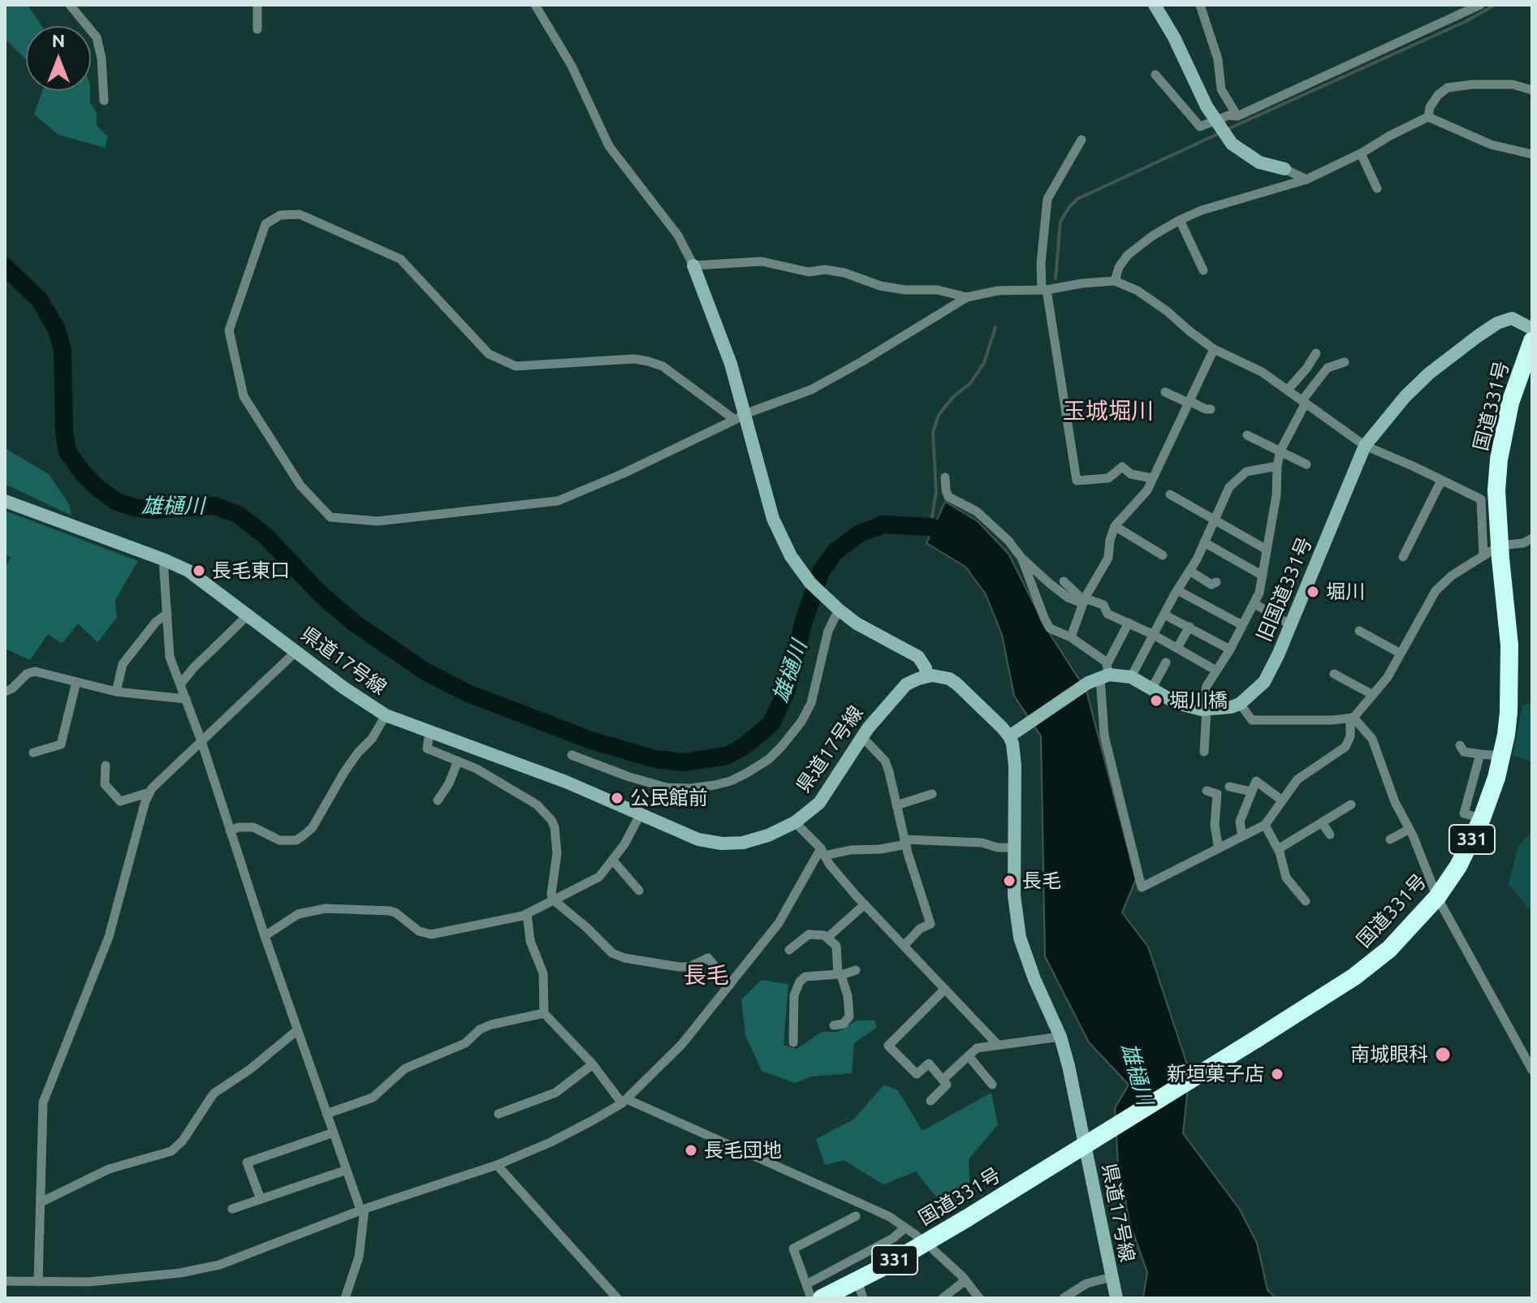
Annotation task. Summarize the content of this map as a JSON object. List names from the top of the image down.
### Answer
{
  "streets": {
    "highway": ["国道331号", "331"],
    "main road": ["旧国道331号", "県道17号線"]
  },
  "districts": ["玉城堀川", "長毛"],
  "water": ["雄樋川"],
  "places": [
    "長毛東口",
    "堀川",
    "堀川橋",
    "公民館前",
    "長毛",
    "南城眼科",
    "新垣菓子店",
    "長毛団地"
  ],
  "north": "top"
}
